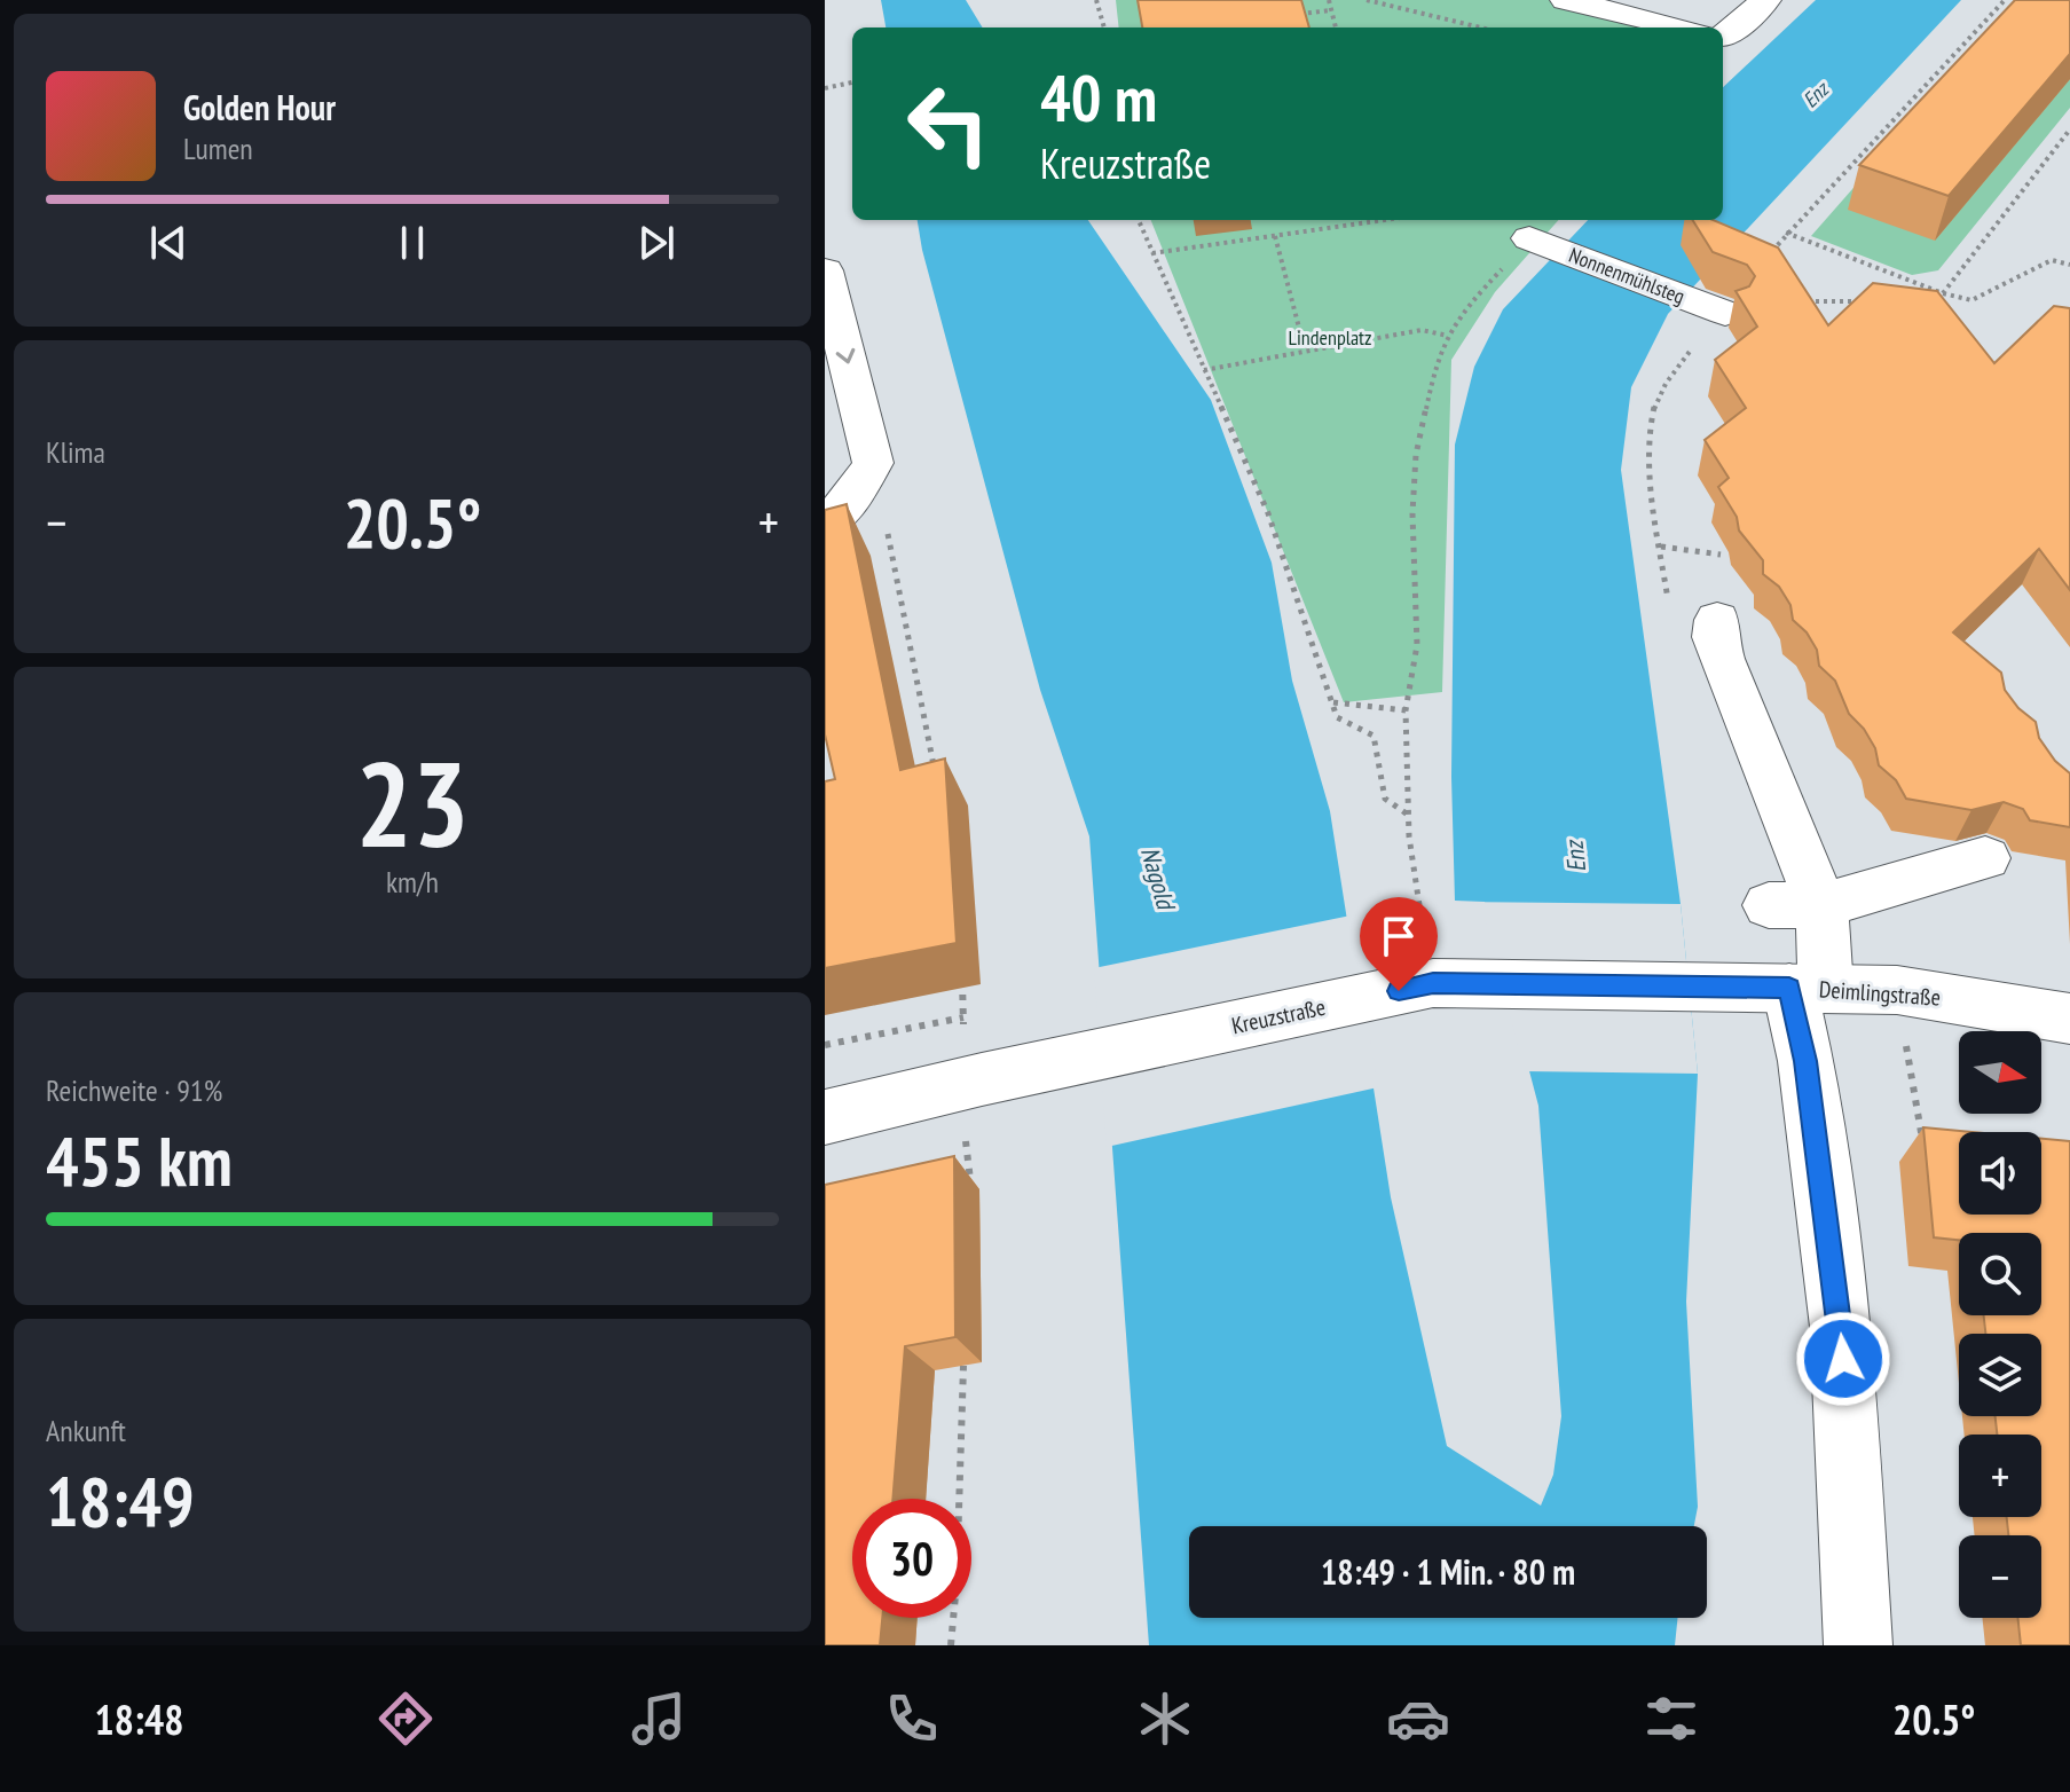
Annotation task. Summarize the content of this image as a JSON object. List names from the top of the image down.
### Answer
{
  "streets": {
    "street": ["Nonnenmühlsteg", "Deimlingstraße", "Kreuzstraße"]
  },
  "crossings": [
    ["Deimlingstraße", "Kreuzstraße"]
  ],
  "water": ["Enz", "Nagold"],
  "parks": ["Lindenplatz"],
  "north": "right",
  "page": {
    "turn": ["40 m", "Kreuzstraße"],
    "song": ["Golden Hour", "Lumen"],
    "tile": [
      "Klima",
      ["23", "km/h"],
      ["Reichweite · 91%", "455 km"],
      ["Ankunft", "18:49"]
    ],
    "heat": ["−", "20.5°", "+"],
    "map_buttons": ["+", "−"],
    "limit": "30",
    "trip": "18:49 · 1 Min. · 80 m",
    "tabs": ["18:48", "20.5°"]
  }
}
